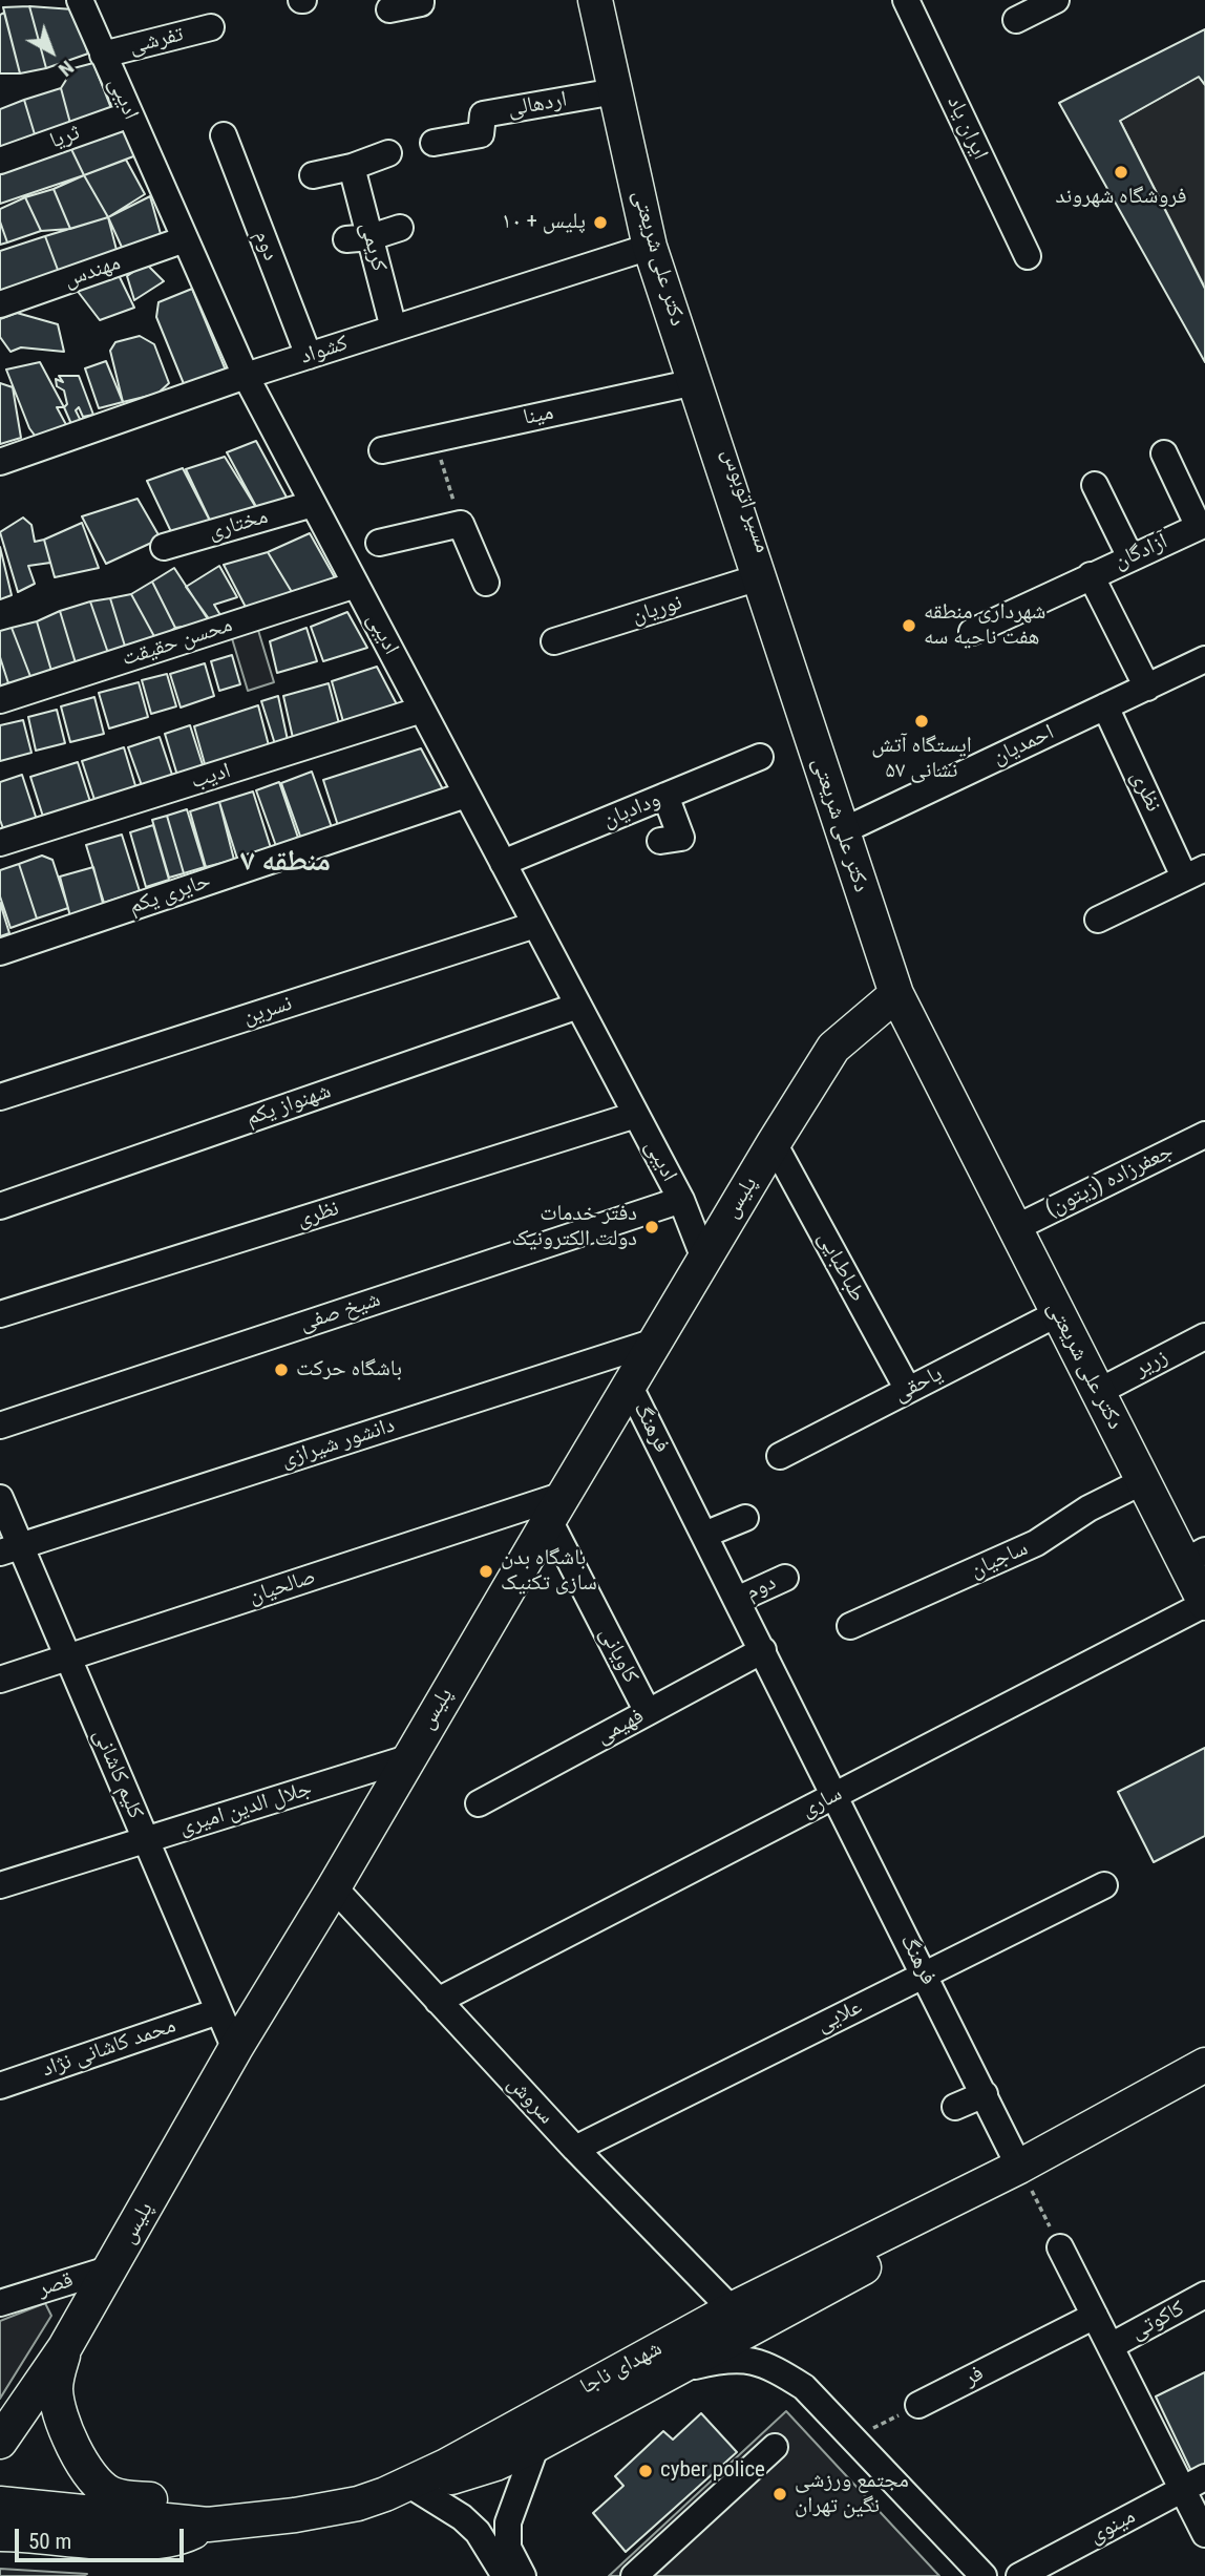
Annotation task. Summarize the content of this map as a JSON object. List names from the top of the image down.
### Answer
{
  "streets": {
    "main road": ["دکتر علی شریعتی", "پلیس", "شهدای ناجا"],
    "street": [
      "تفرشی",
      "ادیبی",
      "اردهالی",
      "ایران یاد",
      "ثریا",
      "دوم",
      "کریمی",
      "مهندس",
      "کشواد",
      "مینا",
      "مسیر اتوبوس",
      "مختاری",
      "آزادگان",
      "نوریان",
      "محسن حقیقت",
      "احمدیان",
      "ادیب",
      "نظری",
      "ودادیان",
      "حایری یکم",
      "نسرین",
      "شهنواز یکم",
      "جعفرزاده (زیتون)",
      "طباطبایی",
      "شیخ صفی",
      "زریر",
      "یاحقی",
      "فرهنگ",
      "دانشور شیرازی",
      "ساجیان",
      "صالحیان",
      "کاویانی",
      "فهیمی",
      "کلیم کاشانی",
      "ساری",
      "جلال الدین امیری",
      "علایی",
      "محمد کاشانی نژاد",
      "سروش",
      "قصر",
      "کاکوتی",
      "فر",
      "مینوی"
    ]
  },
  "crossings": [
    ["تفرشی", "ادیبی"],
    ["ادیبی", "ثریا"],
    ["ادیبی", "مهندس"],
    ["ادیبی", "کشواد"],
    ["ادیبی", "مختاری"],
    ["ادیبی", "محسن حقیقت"],
    ["ادیبی", "ادیب"],
    ["ادیبی", "نظری"],
    ["ادیبی", "ودادیان"],
    ["ادیبی", "حایری یکم"],
    ["ادیبی", "نسرین"],
    ["ادیبی", "شهنواز یکم"],
    ["ادیبی", "پلیس"],
    ["ادیبی", "شیخ صفی"],
    ["اردهالی", "دکتر علی شریعتی"],
    ["دوم", "کشواد"],
    ["دوم", "فرهنگ"],
    ["کریمی", "کشواد"],
    ["دکتر علی شریعتی", "کشواد"],
    ["دکتر علی شریعتی", "مینا"],
    ["دکتر علی شریعتی", "مسیر اتوبوس"],
    ["دکتر علی شریعتی", "نوریان"],
    ["دکتر علی شریعتی", "احمدیان"],
    ["دکتر علی شریعتی", "جعفرزاده (زیتون)"],
    ["دکتر علی شریعتی", "پلیس"],
    ["دکتر علی شریعتی", "زریر"],
    ["دکتر علی شریعتی", "یاحقی"],
    ["دکتر علی شریعتی", "ساجیان"],
    ["دکتر علی شریعتی", "ساری"],
    ["مسیر اتوبوس", "احمدیان"],
    ["آزادگان", "احمدیان"],
    ["احمدیان", "نظری"],
    ["پلیس", "طباطبایی"],
    ["پلیس", "فرهنگ"],
    ["پلیس", "دانشور شیرازی"],
    ["پلیس", "صالحیان"],
    ["پلیس", "کاویانی"],
    ["پلیس", "کلیم کاشانی"],
    ["پلیس", "جلال الدین امیری"],
    ["پلیس", "سروش"],
    ["پلیس", "قصر"],
    ["طباطبایی", "یاحقی"],
    ["فرهنگ", "فهیمی"],
    ["فرهنگ", "ساری"],
    ["فرهنگ", "علایی"],
    ["فرهنگ", "شهدای ناجا"],
    ["دانشور شیرازی", "کلیم کاشانی"],
    ["صالحیان", "کاویانی"],
    ["صالحیان", "کلیم کاشانی"],
    ["کاویانی", "فهیمی"],
    ["کلیم کاشانی", "جلال الدین امیری"],
    ["کلیم کاشانی", "محمد کاشانی نژاد"],
    ["ساری", "سروش"],
    ["علایی", "سروش"],
    ["سروش", "شهدای ناجا"]
  ],
  "districts": ["منطقه ۷"],
  "places": [
    "فروشگاه شهروند",
    "پلیس + ۱۰",
    "شهرداری منطقه هفت ناحیه سه",
    "ایستگاه آتش نشانی ۵۷",
    "دفتر خدمات دولت الکترونیک",
    "باشگاه حرکت",
    "باشگاه بدن سازی تکنیک",
    "cyber police",
    "مجتمع ورزشی نگین تهران"
  ],
  "scale_bar": "50 m",
  "north": "bottom right"
}
